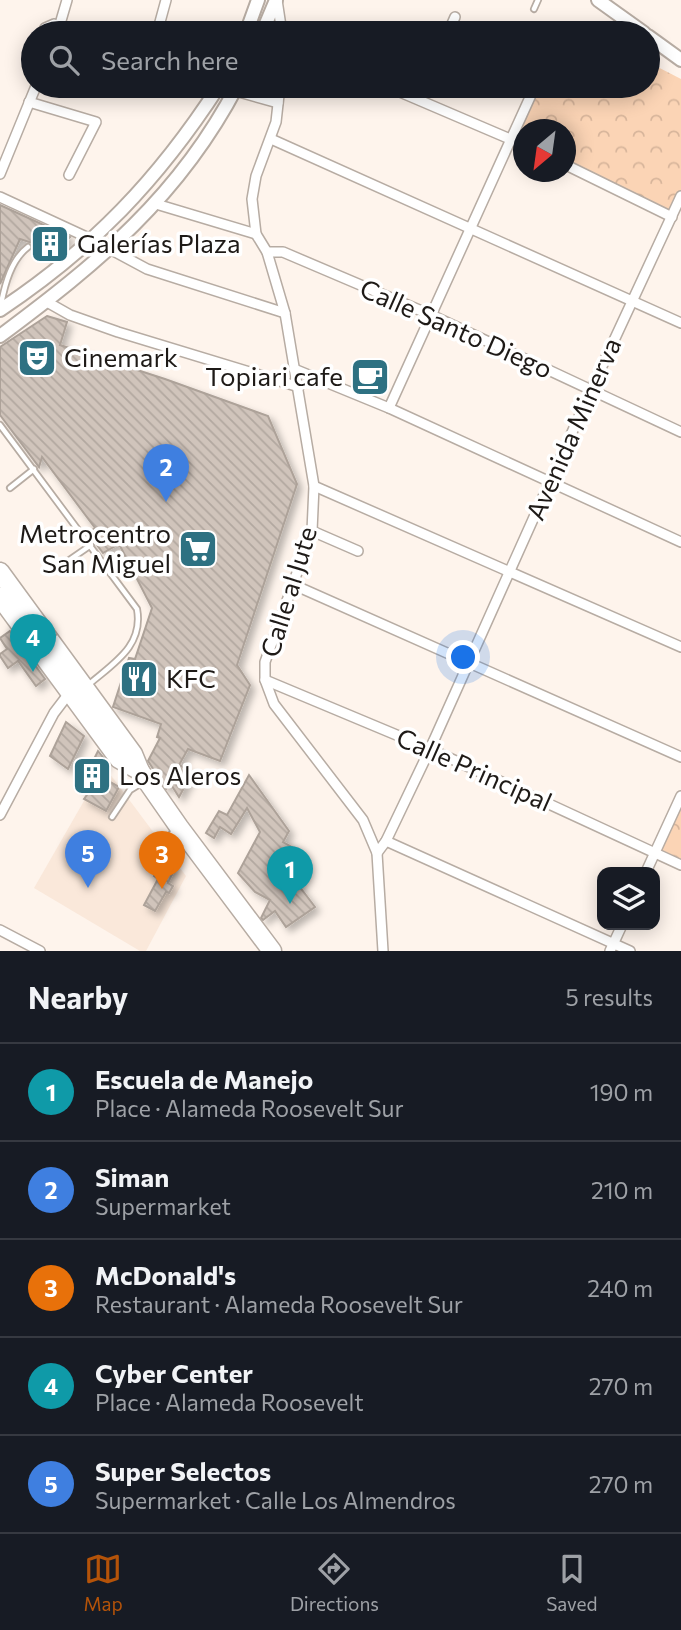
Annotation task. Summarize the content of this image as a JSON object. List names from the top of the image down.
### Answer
{
  "streets": {
    "street": [
      "Calle Santo Diego",
      "Avenida Minerva",
      "Calle al Jute",
      "Calle Principal"
    ]
  },
  "crossings": [
    ["Calle Santo Diego", "Avenida Minerva"],
    ["Calle Santo Diego", "Calle al Jute"],
    ["Avenida Minerva", "Calle al Jute"],
    ["Avenida Minerva", "Calle Principal"],
    ["Calle al Jute", "Calle Principal"]
  ],
  "places": {
    "building": ["Galerías Plaza", "Los Aleros"],
    "theatre": ["Cinemark"],
    "cafe": ["Topiari cafe"],
    "supermarket": ["Metrocentro San Miguel"],
    "restaurant": ["KFC"]
  },
  "north": "bottom left",
  "page": {
    "search": "Search here",
    "pins": [
      "2",
      "4",
      "5",
      "3",
      "1"
    ],
    "heading": ["Nearby", "5 results"],
    "list": [
      {
        "mark": "1",
        "name": "Escuela de Manejo",
        "note": "Place · Alameda Roosevelt Sur",
        "value": "190 m"
      },
      {
        "mark": "2",
        "name": "Siman",
        "note": "Supermarket",
        "value": "210 m"
      },
      {
        "mark": "3",
        "name": "McDonald's",
        "note": "Restaurant · Alameda Roosevelt Sur",
        "value": "240 m"
      },
      {
        "mark": "4",
        "name": "Cyber Center",
        "note": "Place · Alameda Roosevelt",
        "value": "270 m"
      },
      {
        "mark": "5",
        "name": "Super Selectos",
        "note": "Supermarket · Calle Los Almendros",
        "value": "270 m"
      }
    ],
    "nav": ["Map", "Directions", "Saved"]
  }
}
